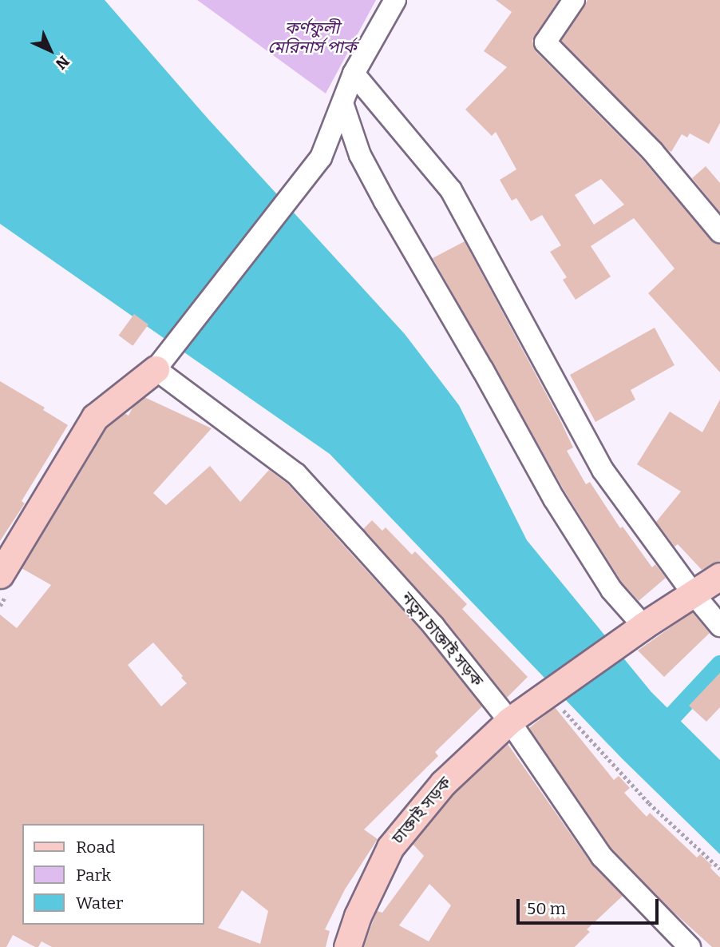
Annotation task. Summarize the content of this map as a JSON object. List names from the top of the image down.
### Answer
{
  "streets": {
    "main road": ["চাক্তাই সড়ক"],
    "street": ["নতুন চাক্তাই সড়ক"]
  },
  "crossings": [
    ["নতুন চাক্তাই সড়ক", "চাক্তাই সড়ক"]
  ],
  "parks": ["কর্ণফুলী মেরিনার্স পার্ক"],
  "legend": ["Road", "Park", "Water"],
  "scale_bar": "50 m",
  "north": "bottom right"
}
